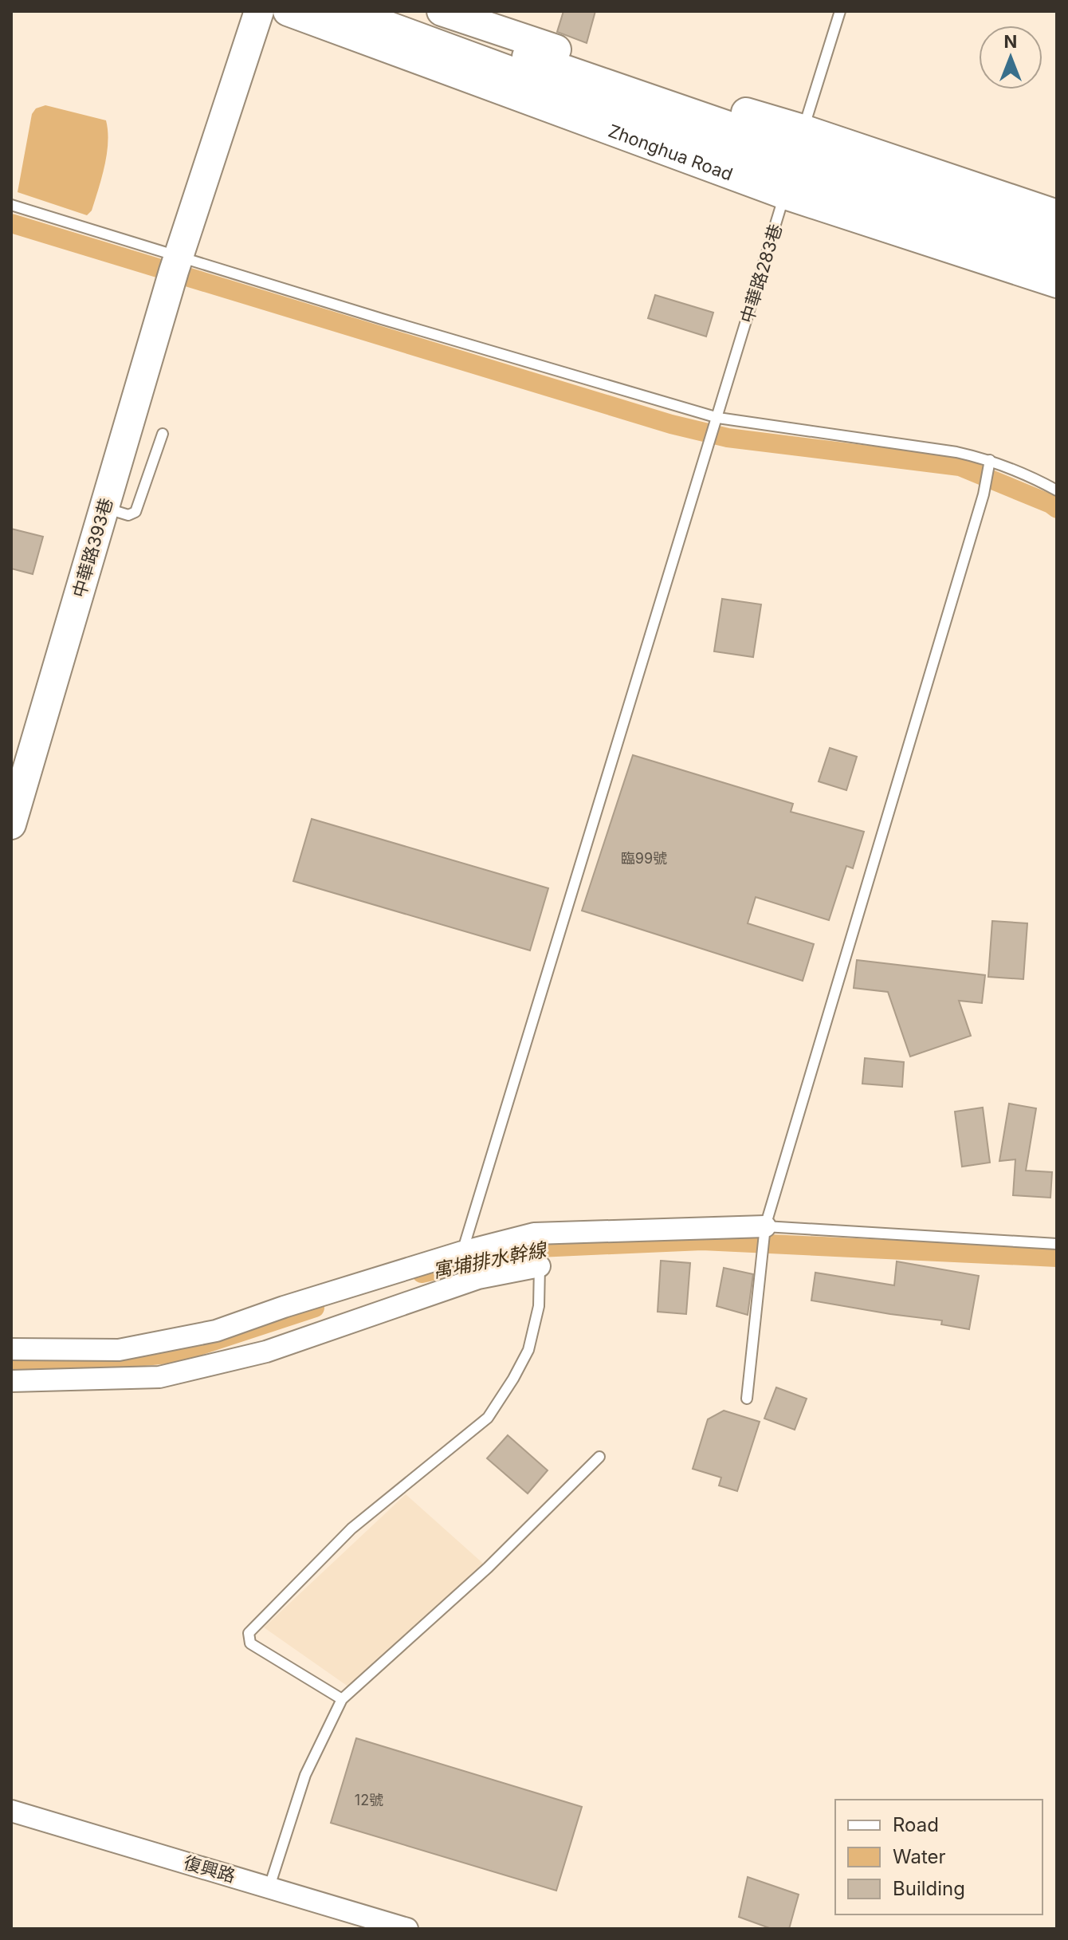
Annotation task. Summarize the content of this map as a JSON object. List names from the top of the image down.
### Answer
{
  "streets": {
    "main road": ["Zhonghua Road", "中華路393巷"],
    "street": ["復興路"],
    "lane": ["中華路283巷"]
  },
  "crossings": [
    ["Zhonghua Road", "中華路283巷"]
  ],
  "water": ["寓埔排水幹線"],
  "house_numbers": ["臨99號", "12號"],
  "legend": ["Road", "Water", "Building"],
  "north": "top"
}
